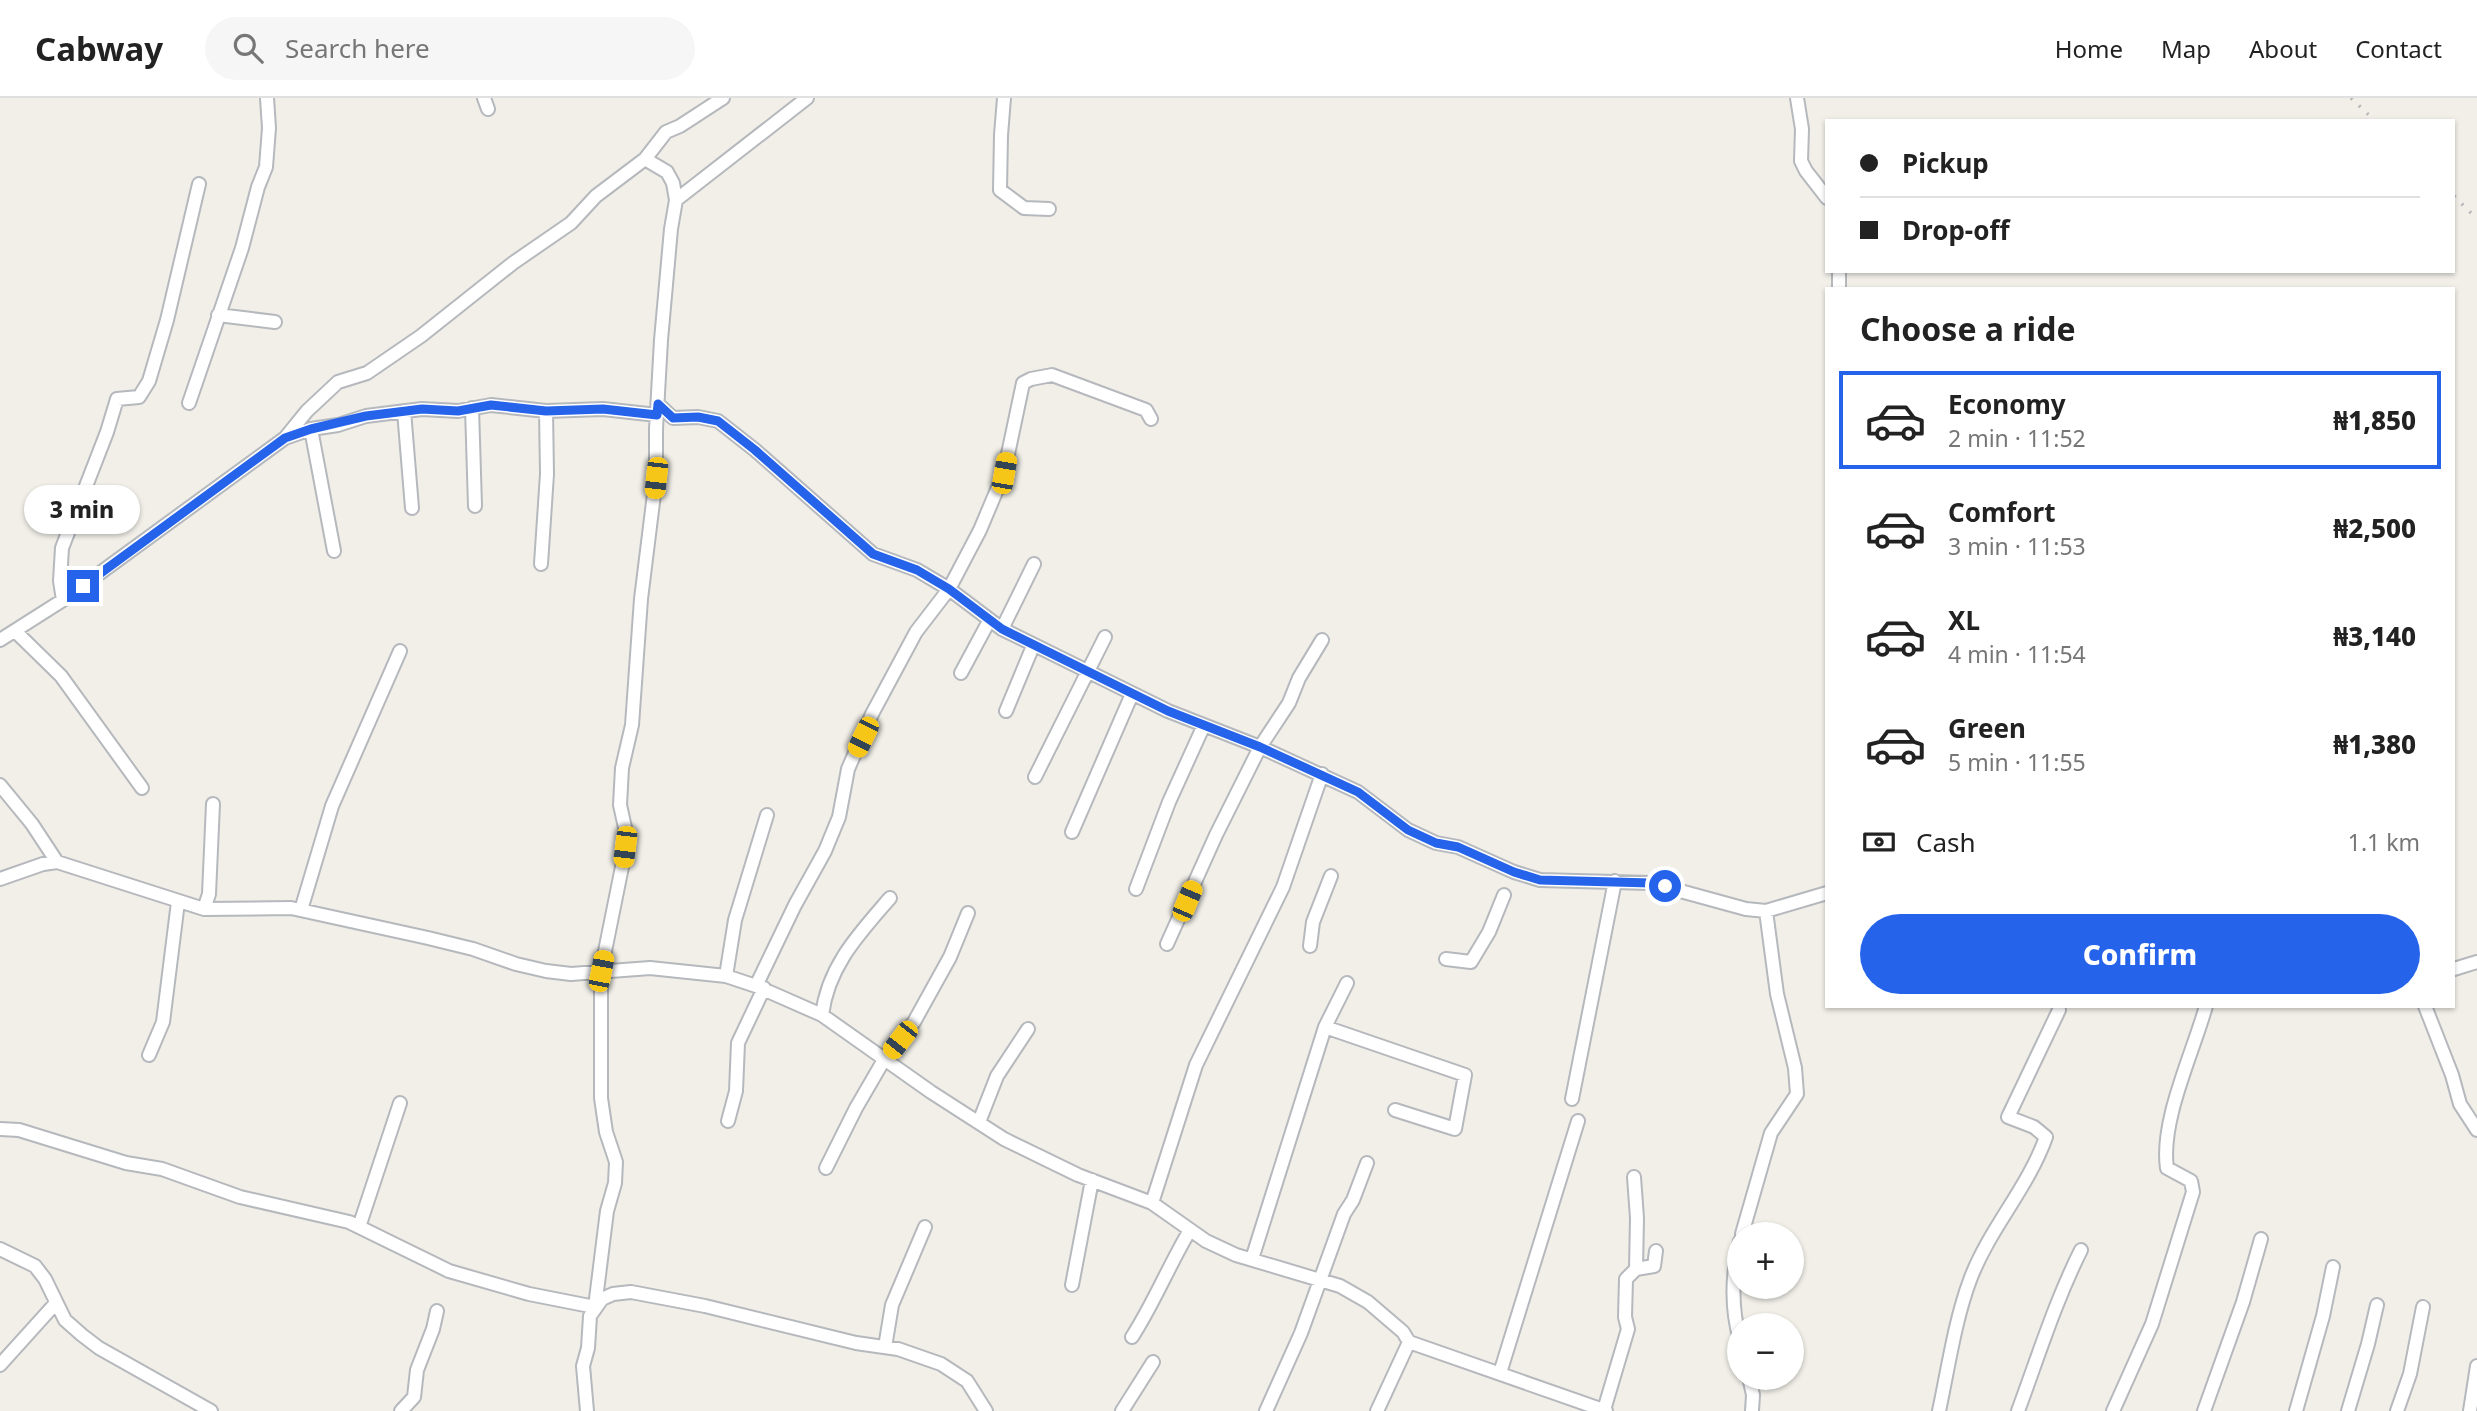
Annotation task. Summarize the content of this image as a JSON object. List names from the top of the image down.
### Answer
{
  "page": {
    "header": "Cabway",
    "search": "Search here",
    "nav": [
      "Home",
      "Map",
      "About",
      "Contact"
    ],
    "banner": ["Pickup", "Drop-off"],
    "heading": "Choose a ride",
    "list": [
      {
        "name": "Economy",
        "note": "2 min · 11:52",
        "value": "₦1,850"
      },
      {
        "name": "Comfort",
        "note": "3 min · 11:53",
        "value": "₦2,500"
      },
      {
        "name": "XL",
        "note": "4 min · 11:54",
        "value": "₦3,140"
      },
      {
        "name": "Green",
        "note": "5 min · 11:55",
        "value": "₦1,380"
      }
    ],
    "bubble": "3 min",
    "pay": ["Cash", "1.1 km"],
    "buttons": "Confirm",
    "map_buttons": ["+", "−"]
  }
}
